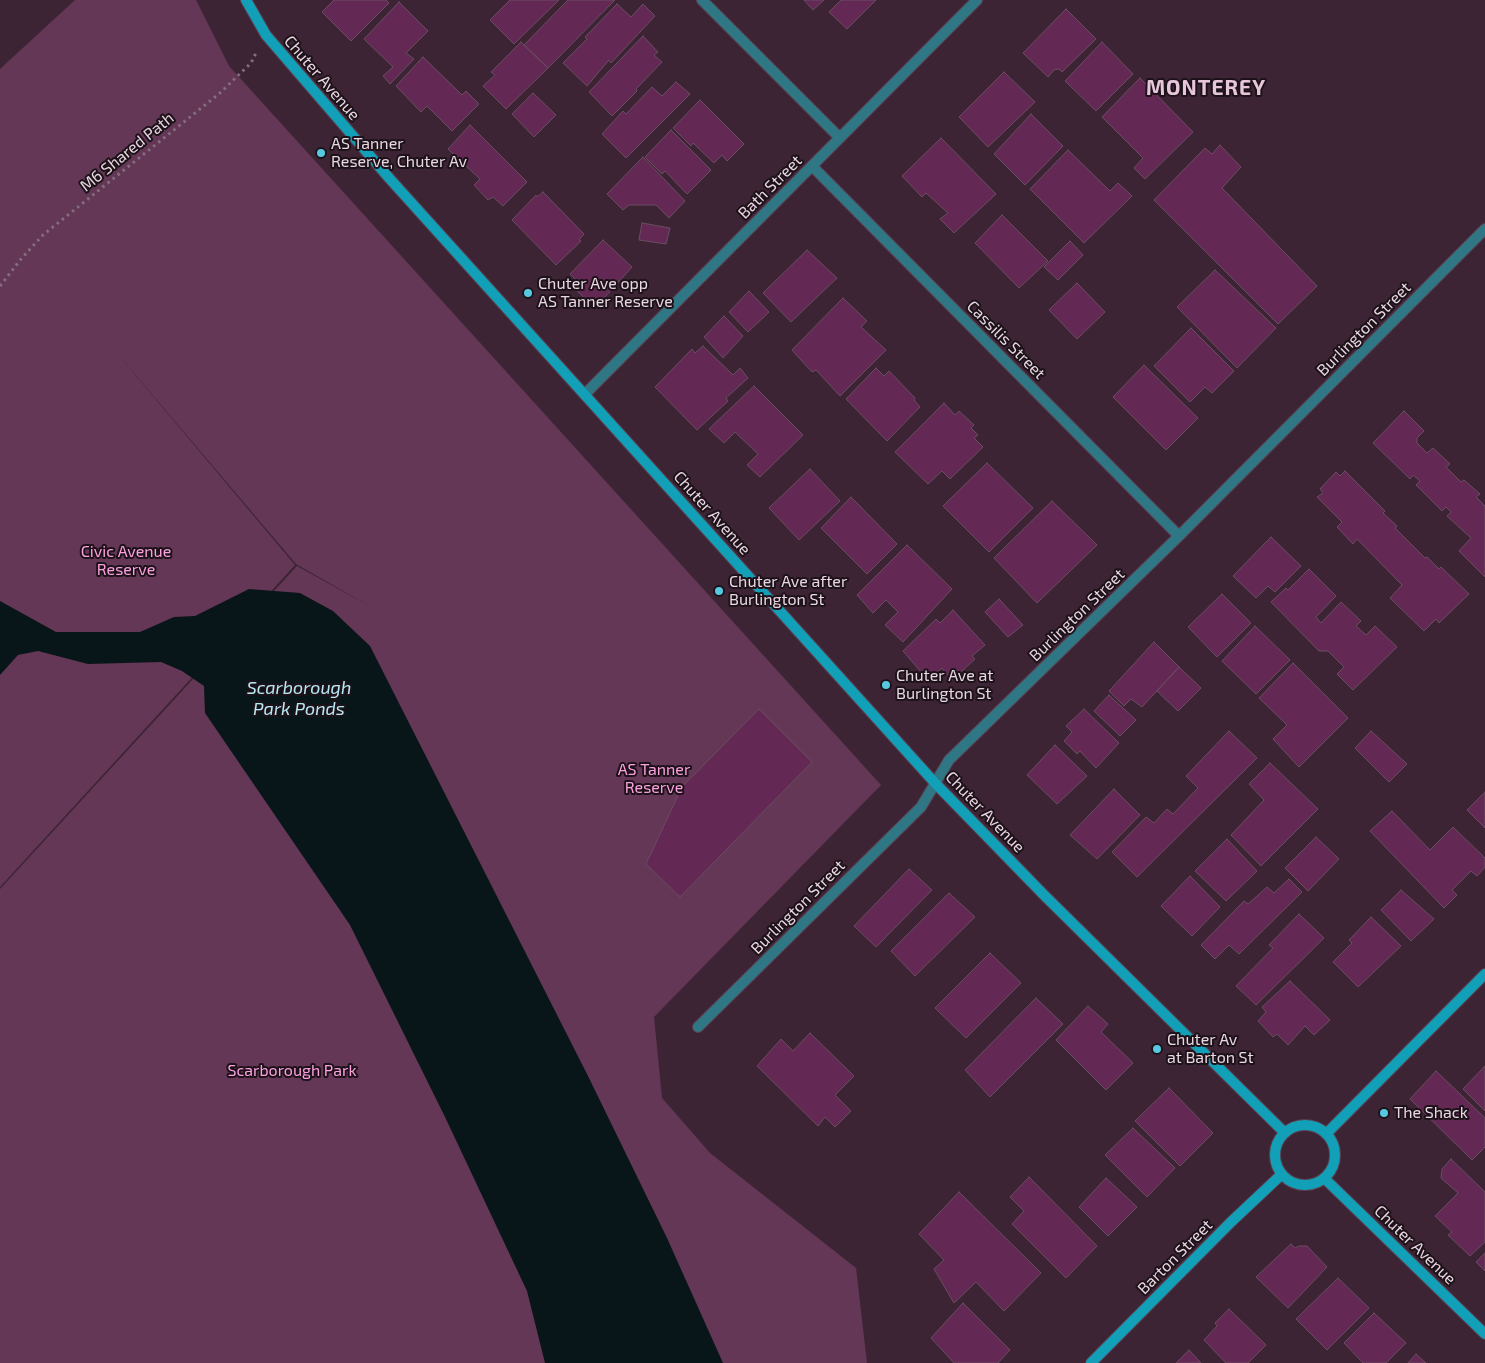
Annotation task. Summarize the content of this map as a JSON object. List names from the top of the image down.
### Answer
{
  "streets": {
    "main road": ["Chuter Avenue", "Barton Street"],
    "street": ["Bath Street", "Burlington Street", "Cassilis Street"],
    "path": ["M6 Shared Path"]
  },
  "crossings": [
    ["Chuter Avenue", "M6 Shared Path"],
    ["Chuter Avenue", "Bath Street"],
    ["Chuter Avenue", "Burlington Street"],
    ["Chuter Avenue", "Barton Street"],
    ["Bath Street", "Cassilis Street"],
    ["Burlington Street", "Cassilis Street"]
  ],
  "districts": ["MONTEREY"],
  "water": ["Scarborough Park Ponds"],
  "parks": ["Civic Avenue Reserve", "AS Tanner Reserve", "Scarborough Park"],
  "places": [
    "AS Tanner Reserve, Chuter Av",
    "Chuter Ave opp AS Tanner Reserve",
    "Chuter Ave after Burlington St",
    "Chuter Ave at Burlington St",
    "Chuter Av at Barton St",
    "The Shack"
  ]
}
